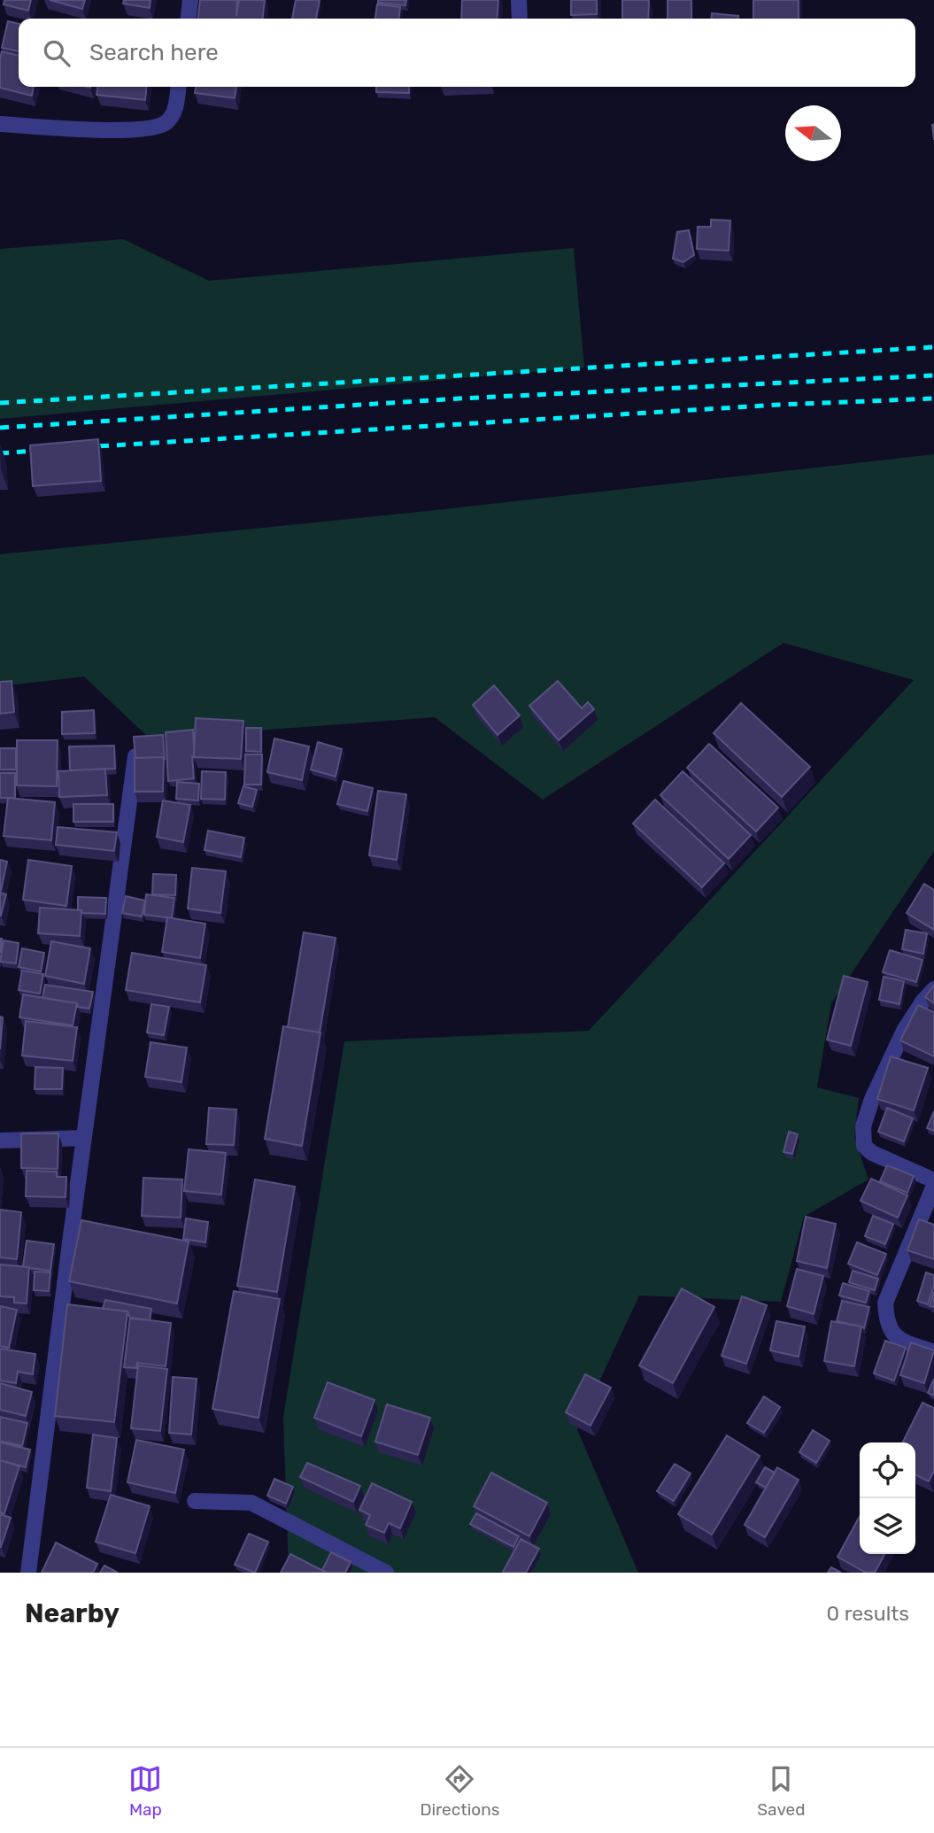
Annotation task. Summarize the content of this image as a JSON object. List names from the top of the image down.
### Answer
{
  "north": "left",
  "page": {
    "search": "Search here",
    "heading": ["Nearby", "0 results"],
    "nav": ["Map", "Directions", "Saved"]
  }
}
